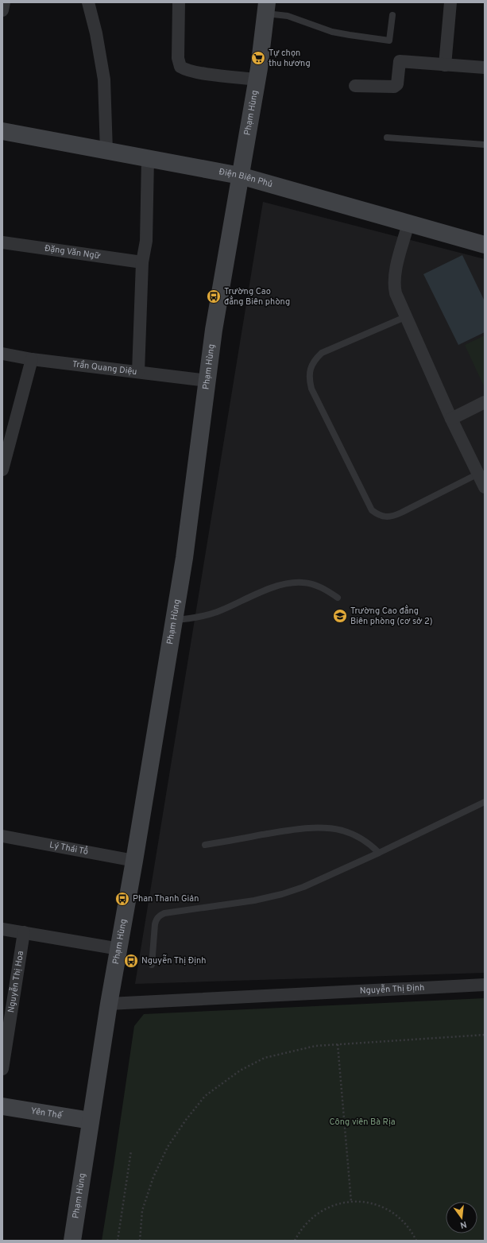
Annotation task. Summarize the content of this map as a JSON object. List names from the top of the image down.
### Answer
{
  "streets": {
    "street": [
      "Phạm Hùng",
      "Điện Biên Phủ",
      "Đặng Văn Ngữ",
      "Trần Quang Diệu",
      "Lý Thái Tổ",
      "Nguyễn Thị Hoa",
      "Nguyễn Thị Định",
      "Yên Thế"
    ]
  },
  "crossings": [
    ["Phạm Hùng", "Điện Biên Phủ"],
    ["Phạm Hùng", "Trần Quang Diệu"],
    ["Phạm Hùng", "Lý Thái Tổ"],
    ["Phạm Hùng", "Nguyễn Thị Định"],
    ["Phạm Hùng", "Yên Thế"]
  ],
  "parks": ["Công viên Bà Rịa"],
  "places": {
    "supermarket": ["Tự chọn thu hương"],
    "bus stop": ["Trường Cao đẳng Biên phòng", "Phan Thanh Giản", "Nguyễn Thị Định"],
    "school or university": ["Trường Cao đẳng Biên phòng (cơ sở 2)"]
  },
  "north": "bottom"
}
